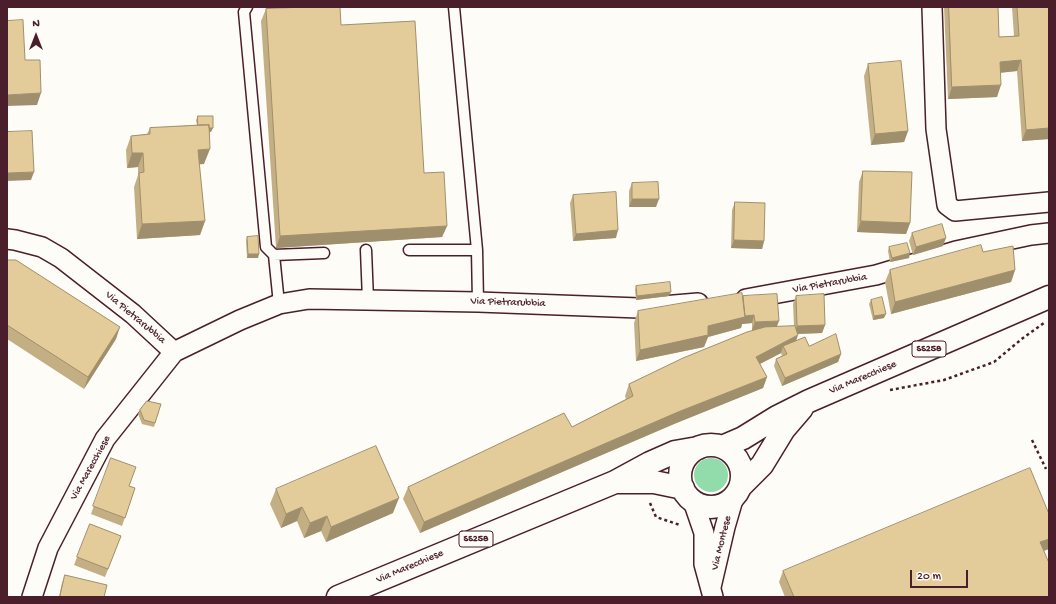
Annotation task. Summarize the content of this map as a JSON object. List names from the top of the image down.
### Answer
{
  "streets": {
    "main road": ["SS258", "Via Marecchiese"],
    "street": ["Via Pietrarubbia", "Via Montese"]
  },
  "crossings": [
    ["Via Pietrarubbia", "Via Marecchiese"],
    ["Via Marecchiese", "Via Montese"]
  ],
  "scale_bar": "20 m",
  "north": "top"
}
